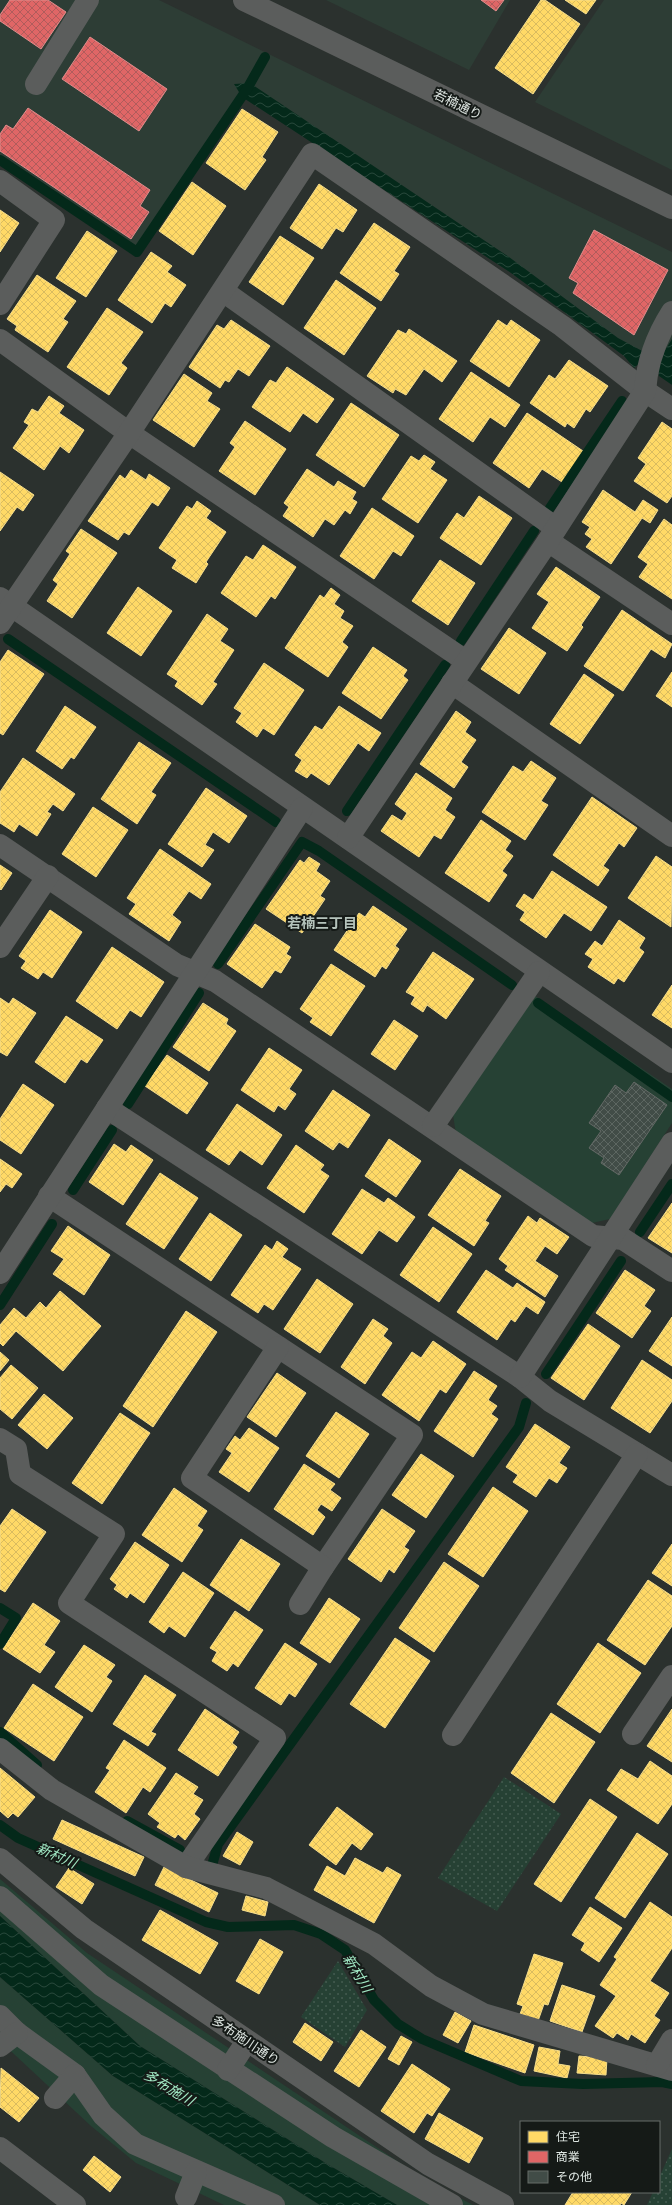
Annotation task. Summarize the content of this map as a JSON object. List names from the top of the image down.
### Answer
{
  "streets": {
    "street": ["若楠通り", "多布施川通り"]
  },
  "districts": ["若楠三丁目"],
  "water": ["新村川", "多布施川"],
  "legend": ["住宅", "商業", "その他"]
}
